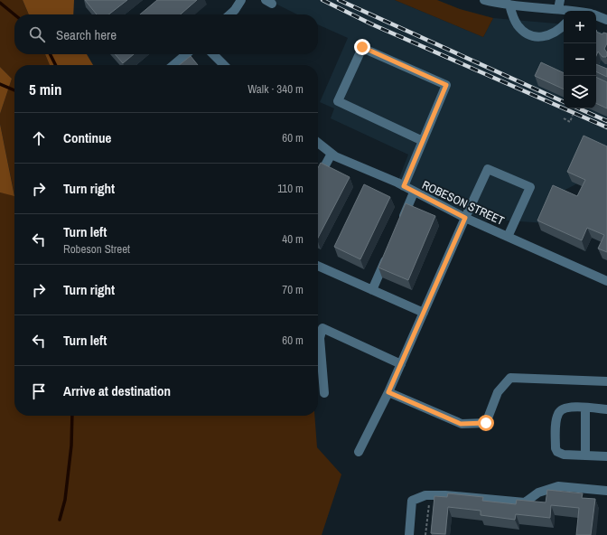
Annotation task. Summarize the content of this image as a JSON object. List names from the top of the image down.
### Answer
{
  "streets": {
    "street": ["ROBESON STREET"]
  },
  "page": {
    "map_buttons": ["+", "−"],
    "search": "Search here",
    "heading": ["5 min", "Walk · 340 m"],
    "list": [
      ["Continue", "60 m"],
      ["Turn right", "110 m"],
      ["Turn left", "Robeson Street", "40 m"],
      ["Turn right", "70 m"],
      ["Turn left", "60 m"],
      "Arrive at destination"
    ]
  }
}
